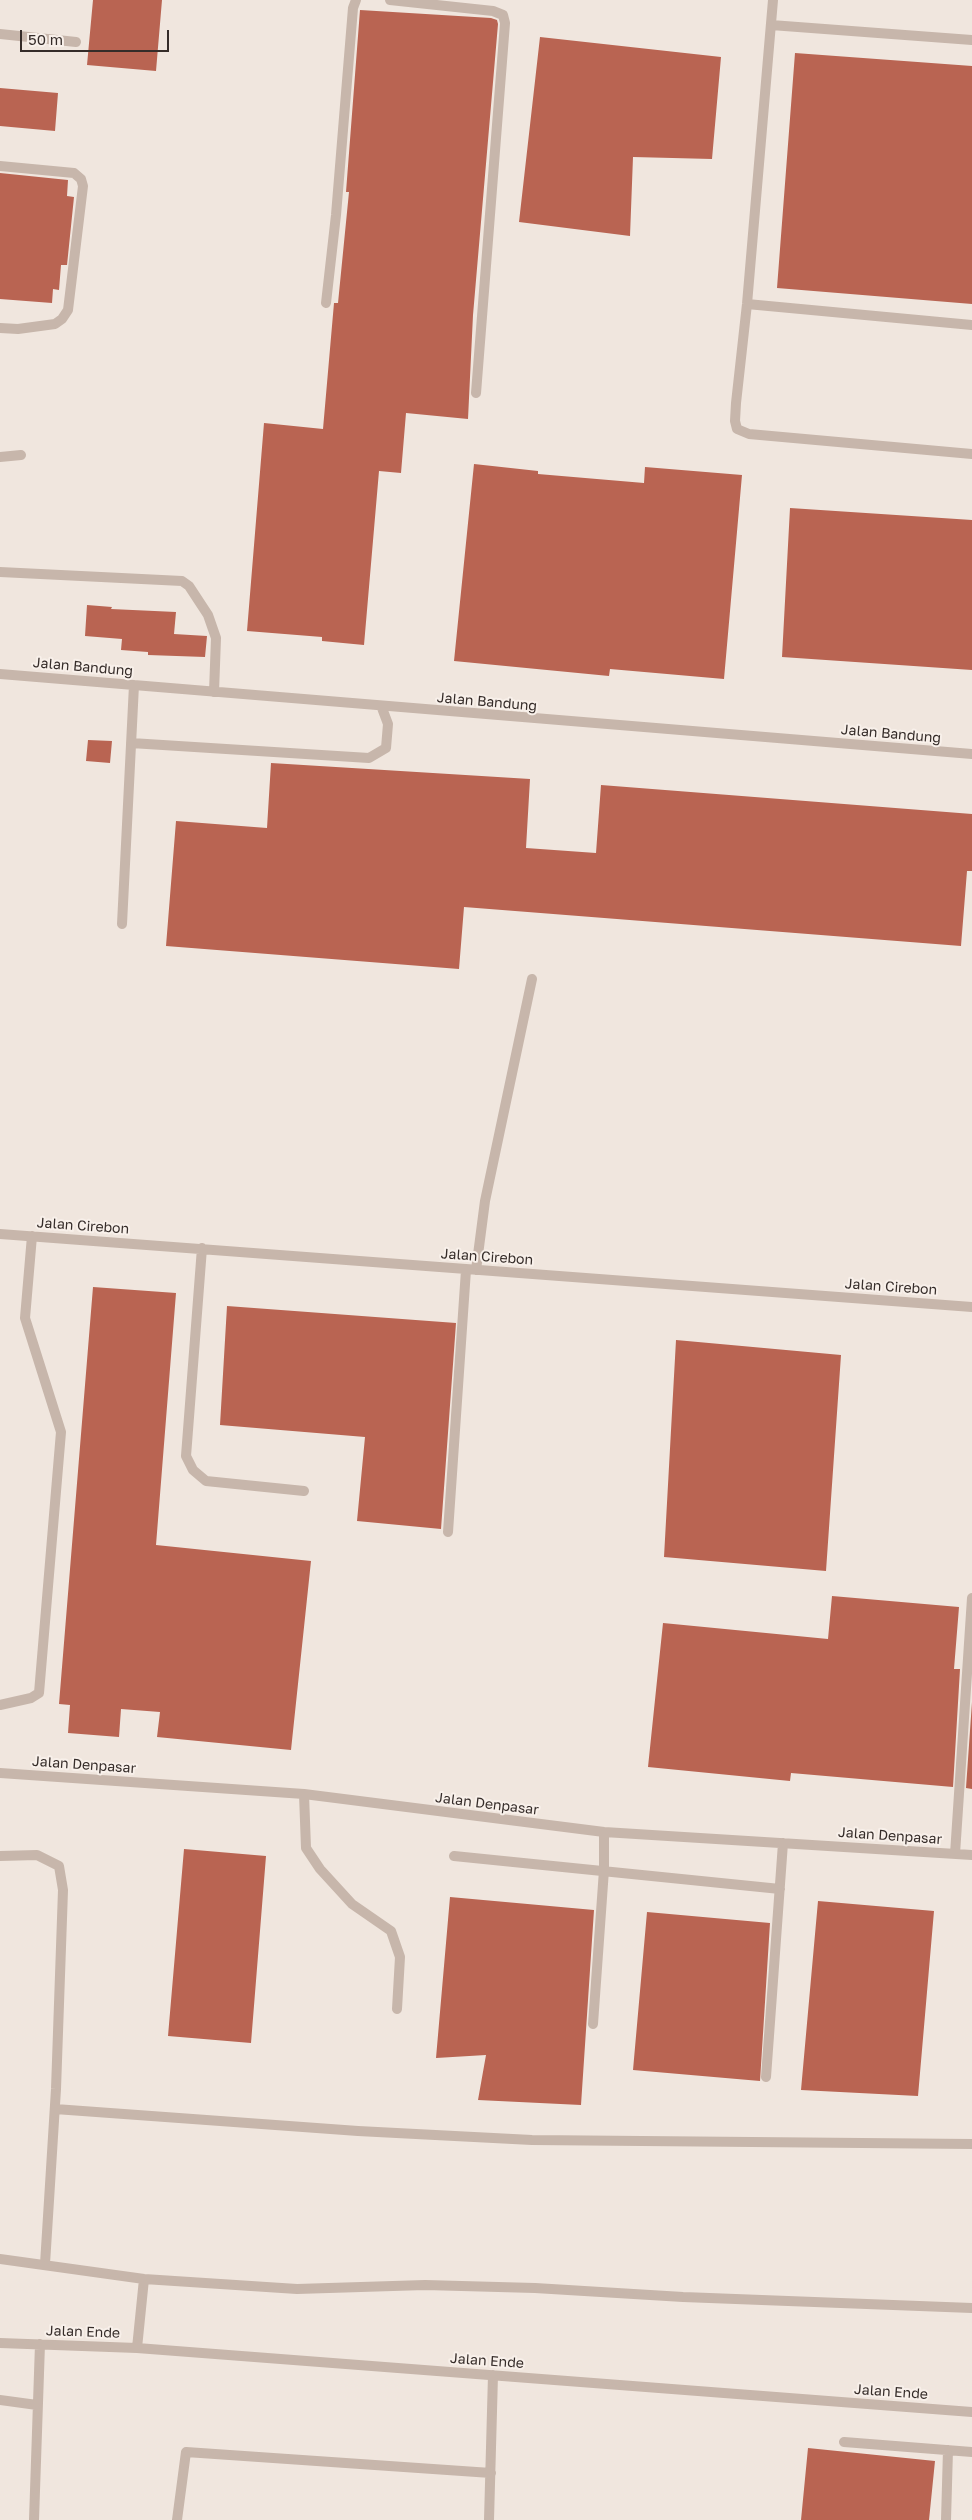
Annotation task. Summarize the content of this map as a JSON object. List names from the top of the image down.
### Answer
{
  "streets": {
    "lane": [
      "Jalan Bandung",
      "Jalan Cirebon",
      "Jalan Denpasar",
      "Jalan Ende"
    ]
  },
  "scale_bar": "50 m"
}
